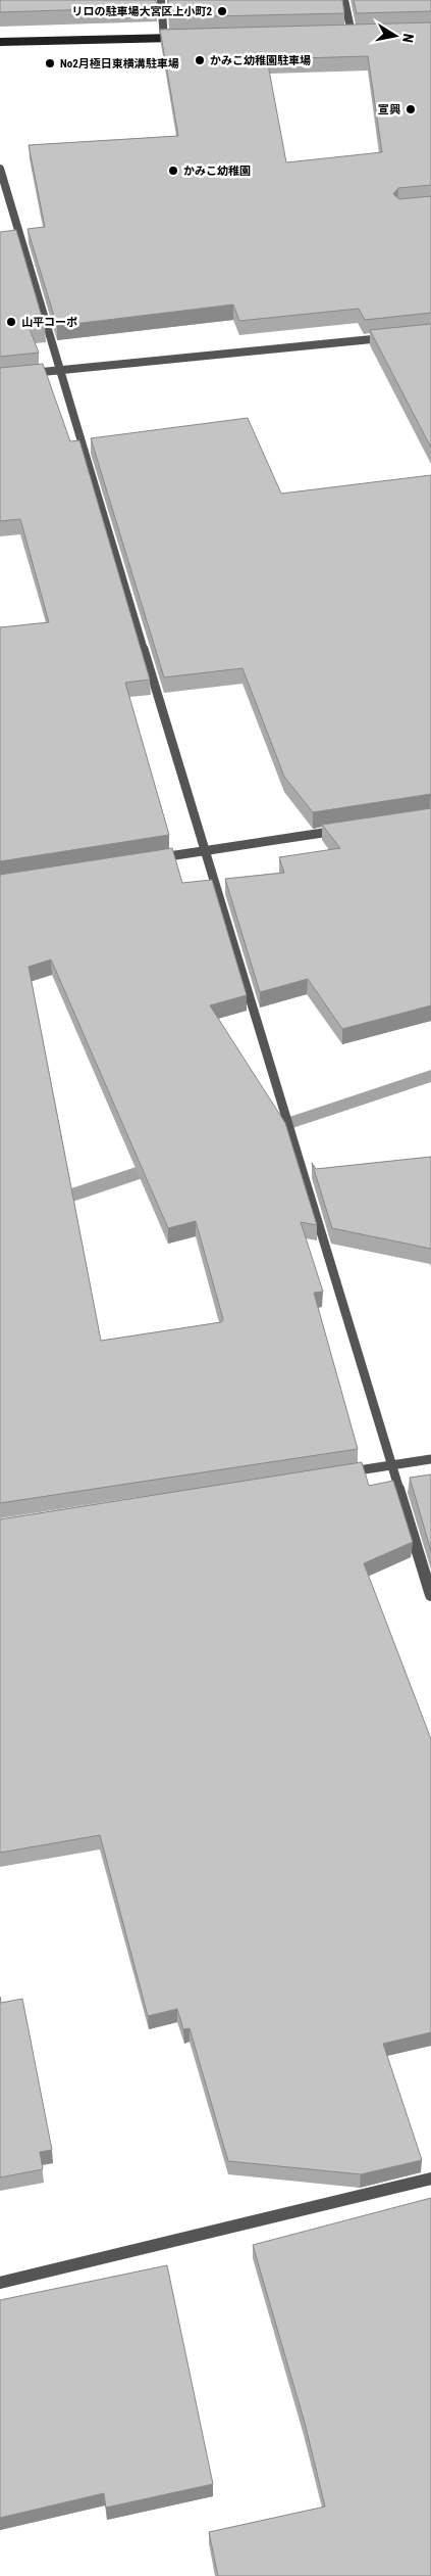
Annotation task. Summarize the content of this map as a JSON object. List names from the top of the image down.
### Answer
{
  "places": [
    "リロの駐車場大宮区上小町2",
    "かみこ幼稚園駐車場",
    "No2月極日東横溝駐車場",
    "宣興",
    "かみこ幼稚園",
    "山平コーポ"
  ],
  "north": "right"
}
